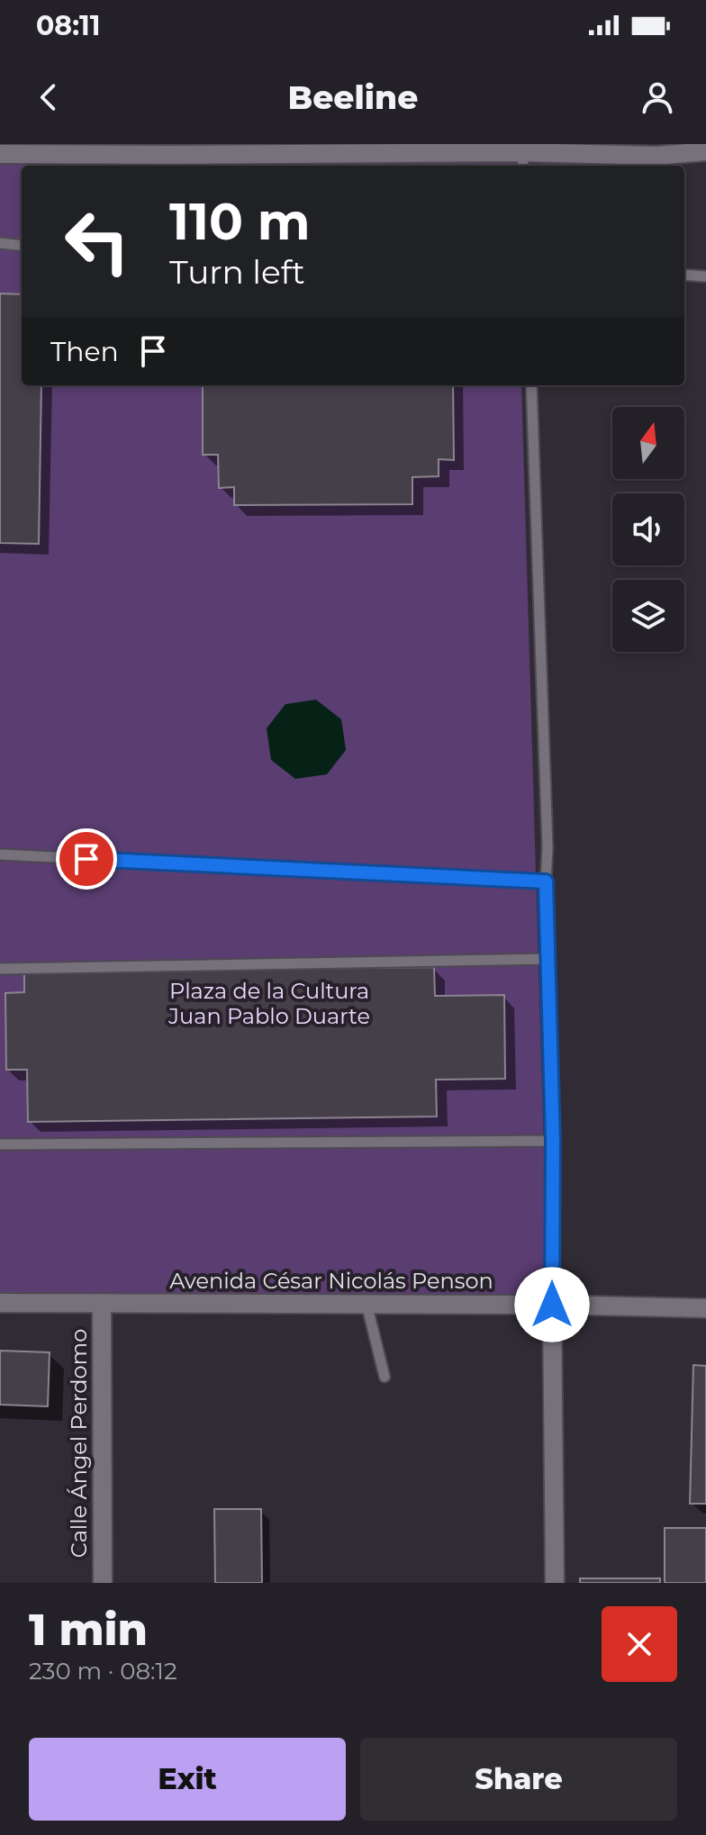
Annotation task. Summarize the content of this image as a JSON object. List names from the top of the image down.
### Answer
{
  "streets": {
    "main road": ["Avenida César Nicolás Penson", "Calle Ángel Perdomo"]
  },
  "crossings": [
    ["Avenida César Nicolás Penson", "Calle Ángel Perdomo"]
  ],
  "parks": ["Plaza de la Cultura Juan Pablo Duarte"],
  "north": "top",
  "page": {
    "status": "08:11",
    "header": "Beeline",
    "turn": ["110 m", "Turn left"],
    "then": "Then",
    "heading": ["1 min", "230 m · 08:12"],
    "buttons": ["Exit", "Share"]
  }
}
